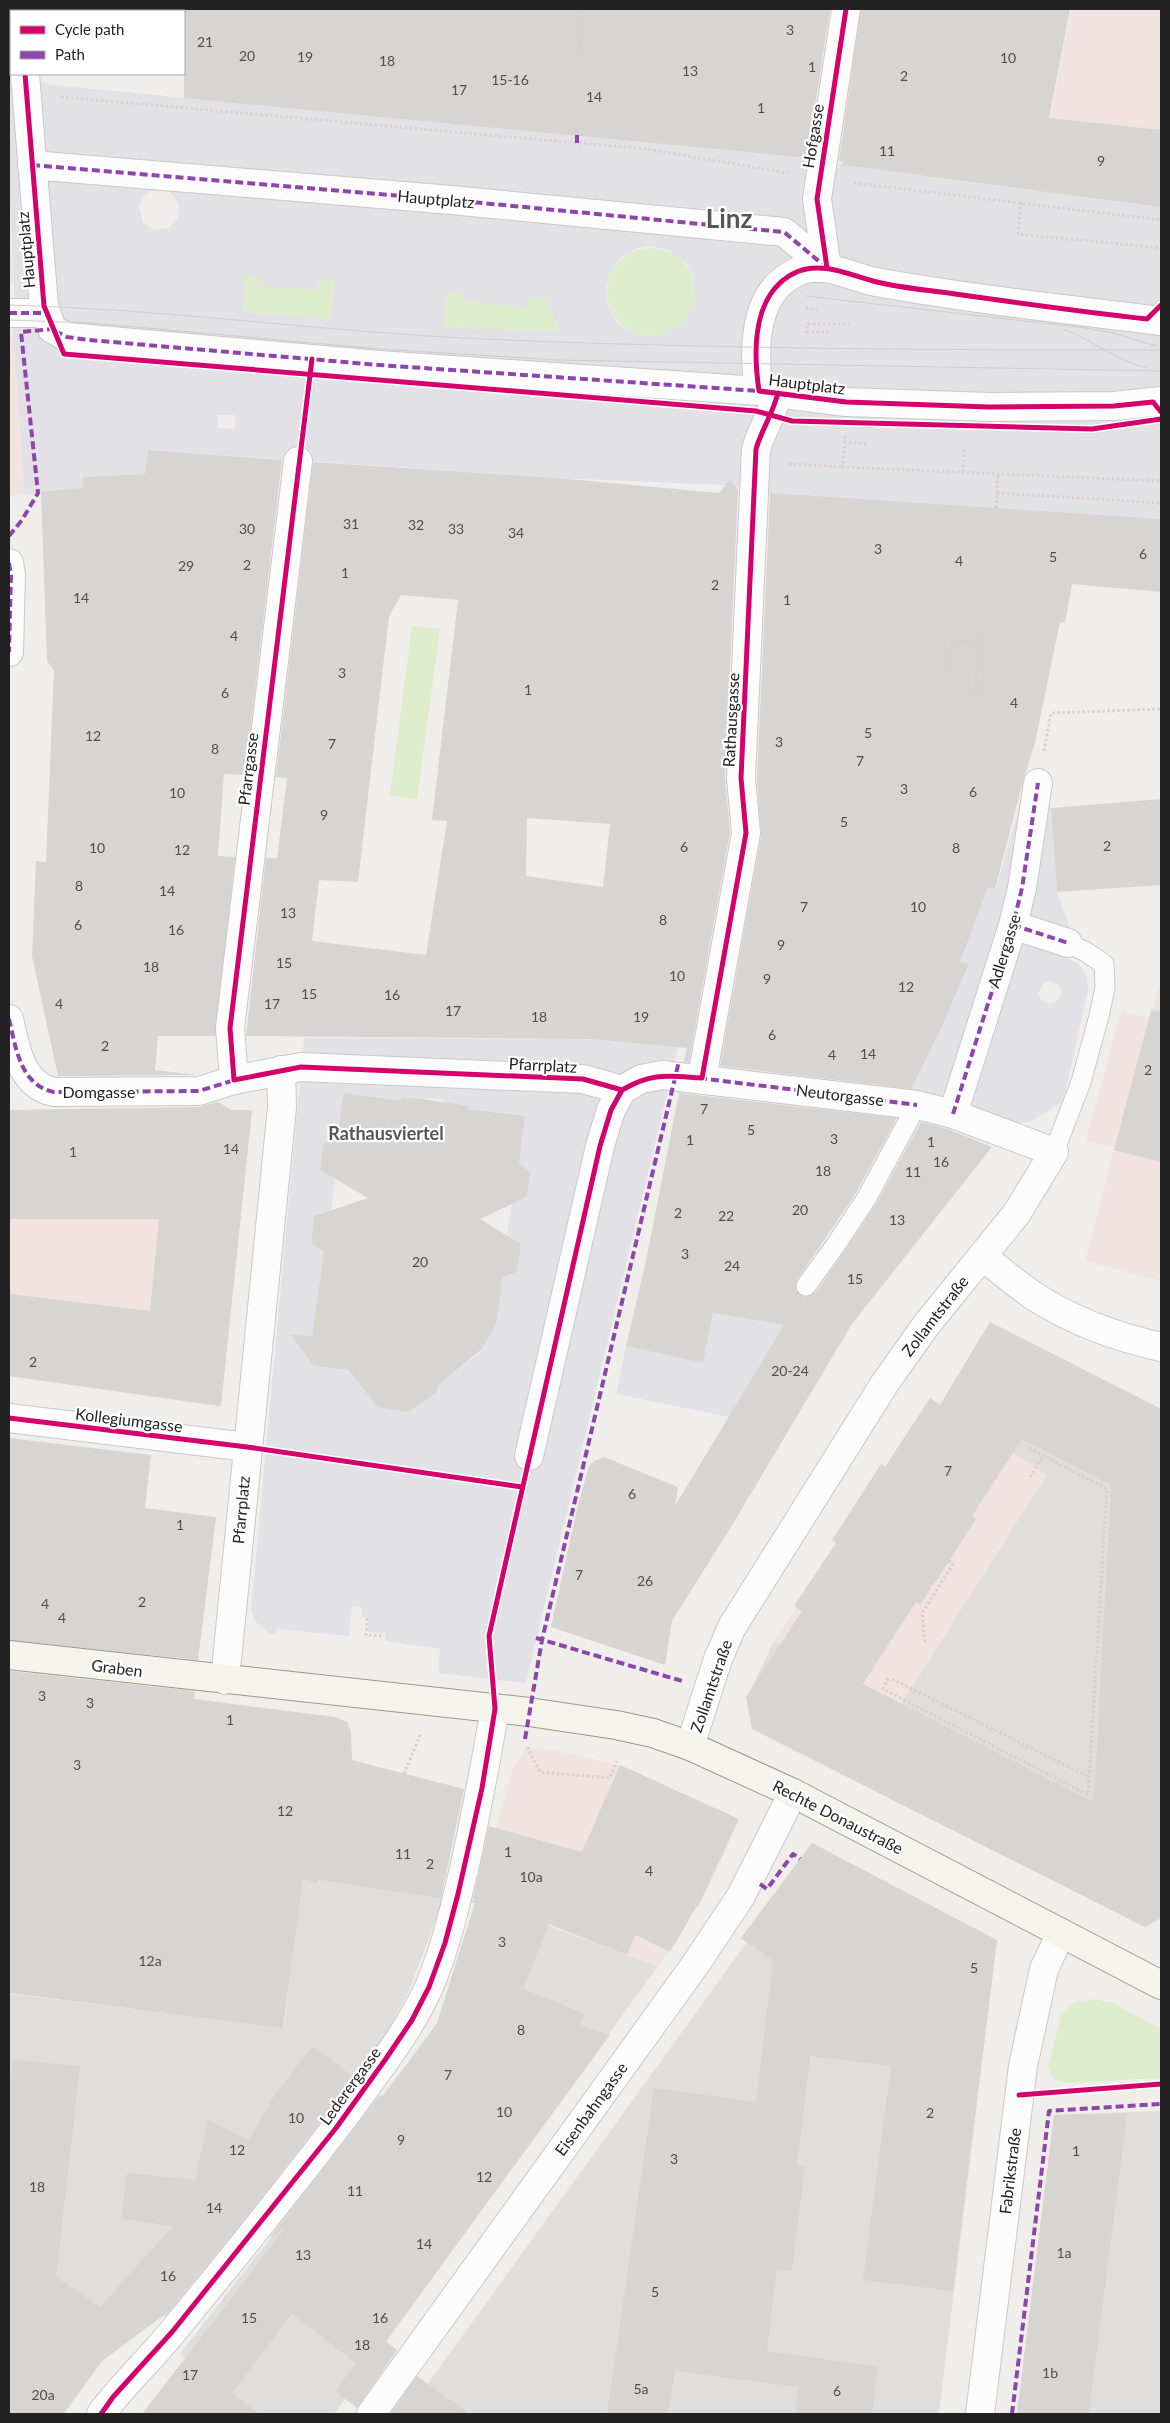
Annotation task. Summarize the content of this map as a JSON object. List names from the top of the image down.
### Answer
{
  "streets": {
    "main road": ["Graben", "Rechte Donaustraße"],
    "street": [
      "Hofgasse",
      "Hauptplatz",
      "Rathausgasse",
      "Pfarrgasse",
      "Adlergasse",
      "Pfarrplatz",
      "Domgasse",
      "Neutorgasse",
      "Zollamtstraße",
      "Kollegiumgasse",
      "Lederergasse",
      "Eisenbahngasse",
      "Fabrikstraße"
    ]
  },
  "crossings": [
    ["Hofgasse", "Hauptplatz"],
    ["Hauptplatz", "Rathausgasse"],
    ["Rathausgasse", "Neutorgasse"],
    ["Pfarrgasse", "Pfarrplatz"],
    ["Pfarrgasse", "Domgasse"],
    ["Adlergasse", "Neutorgasse"],
    ["Adlergasse", "Zollamtstraße"],
    ["Pfarrplatz", "Domgasse"],
    ["Pfarrplatz", "Neutorgasse"],
    ["Pfarrplatz", "Kollegiumgasse"],
    ["Pfarrplatz", "Graben"],
    ["Neutorgasse", "Zollamtstraße"],
    ["Zollamtstraße", "Rechte Donaustraße"],
    ["Rechte Donaustraße", "Lederergasse"],
    ["Rechte Donaustraße", "Eisenbahngasse"],
    ["Rechte Donaustraße", "Fabrikstraße"]
  ],
  "districts": ["Linz", "Rathausviertel"],
  "house_numbers": [
    "3",
    "21",
    "20",
    "19",
    "10",
    "18",
    "1",
    "13",
    "2",
    "15-16",
    "17",
    "14",
    "1",
    "11",
    "9",
    "31",
    "32",
    "30",
    "33",
    "34",
    "3",
    "6",
    "5",
    "4",
    "2",
    "29",
    "1",
    "2",
    "14",
    "1",
    "4",
    "3",
    "1",
    "6",
    "4",
    "5",
    "12",
    "3",
    "7",
    "8",
    "7",
    "3",
    "6",
    "10",
    "9",
    "5",
    "2",
    "6",
    "10",
    "8",
    "12",
    "8",
    "14",
    "7",
    "10",
    "13",
    "8",
    "6",
    "16",
    "9",
    "15",
    "18",
    "10",
    "9",
    "12",
    "15",
    "16",
    "4",
    "17",
    "17",
    "18",
    "19",
    "6",
    "2",
    "14",
    "4",
    "2",
    "7",
    "5",
    "3",
    "1",
    "1",
    "14",
    "1",
    "16",
    "18",
    "11",
    "20",
    "2",
    "22",
    "13",
    "3",
    "20",
    "24",
    "15",
    "2",
    "20-24",
    "7",
    "6",
    "1",
    "7",
    "26",
    "2",
    "4",
    "4",
    "3",
    "3",
    "1",
    "3",
    "12",
    "1",
    "11",
    "2",
    "4",
    "10a",
    "3",
    "12a",
    "5",
    "8",
    "7",
    "10",
    "2",
    "10",
    "9",
    "12",
    "1",
    "3",
    "12",
    "18",
    "11",
    "14",
    "14",
    "1a",
    "13",
    "16",
    "5",
    "15",
    "16",
    "18",
    "1b",
    "17",
    "5a",
    "6",
    "20a"
  ],
  "legend": ["Cycle path", "Path"]
}
